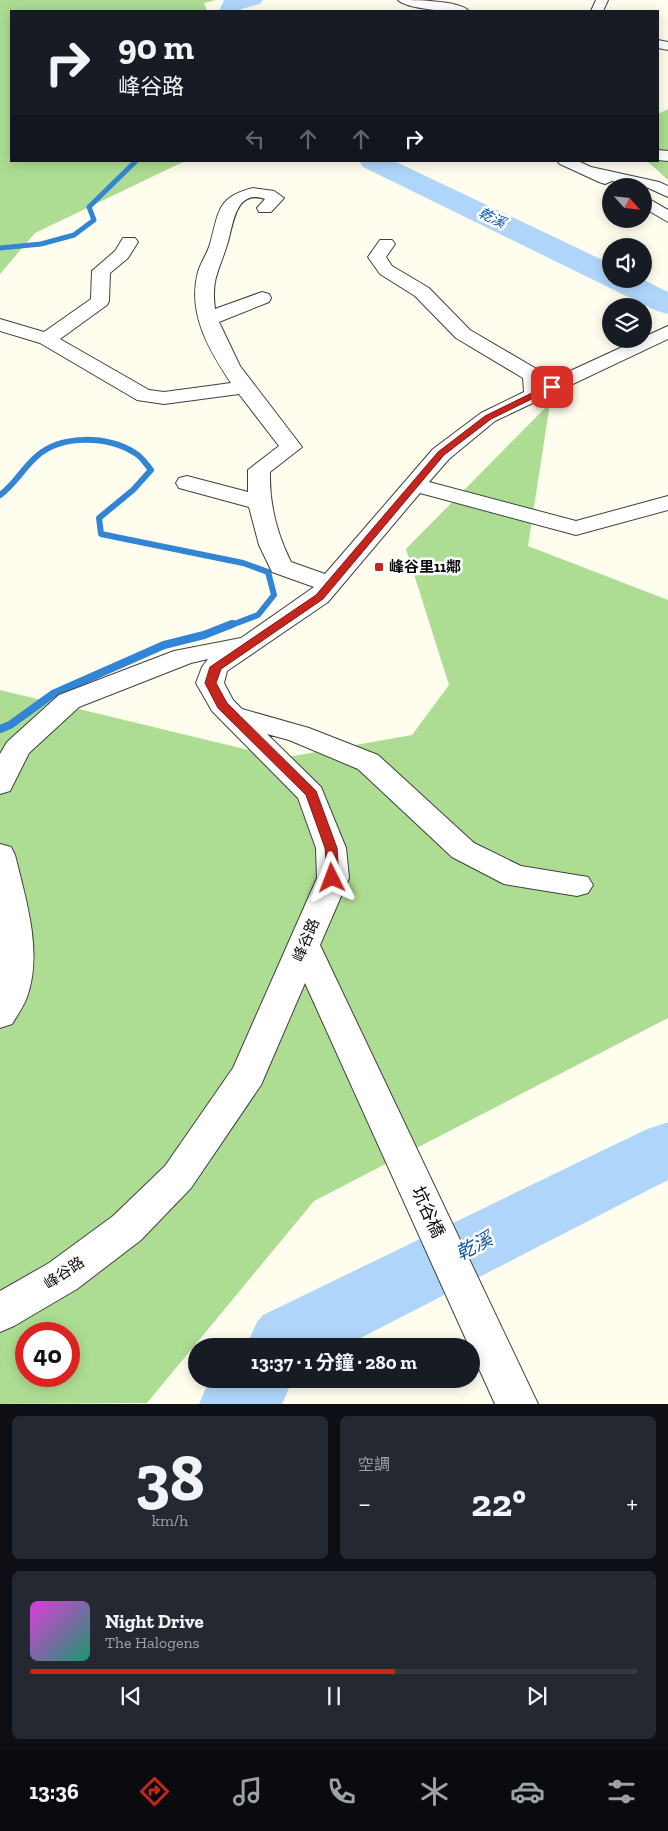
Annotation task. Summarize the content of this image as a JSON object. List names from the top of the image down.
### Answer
{
  "streets": {
    "street": ["峰谷路", "坑谷橋"]
  },
  "crossings": [
    ["峰谷路", "坑谷橋"]
  ],
  "water": ["乾溪"],
  "places": {
    "transit": ["峰谷里11鄰"]
  },
  "north": "bottom right",
  "page": {
    "turn": ["90 m", "峰谷路"],
    "limit": "40",
    "trip": "13:37 · 1 分鐘 · 280 m",
    "tile": [
      ["38", "km/h"],
      "空調"
    ],
    "heat": ["−", "22°", "+"],
    "song": ["Night Drive", "The Halogens"],
    "tabs": "13:36"
  }
}
